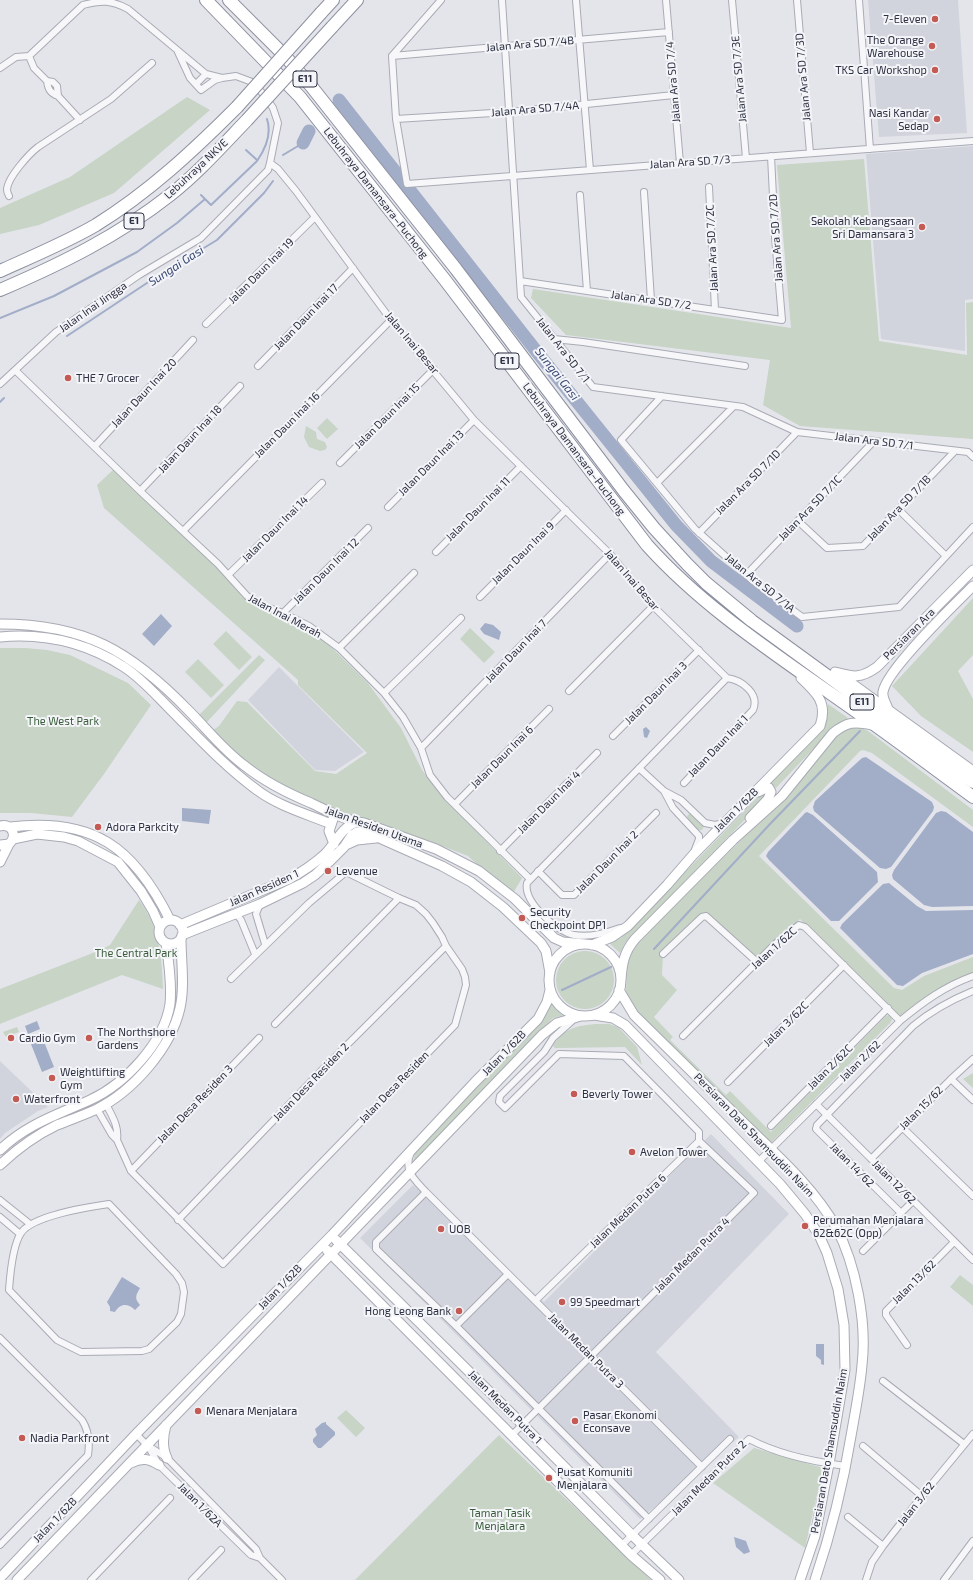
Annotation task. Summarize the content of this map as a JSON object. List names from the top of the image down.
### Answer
{
  "streets": {
    "highway": [
      "E11",
      "Lebuhraya NKVE",
      "Lebuhraya Damansara–Puchong",
      "E1"
    ],
    "main road": [
      "Persiaran Ara",
      "Jalan 1/62B",
      "Jalan Residen Utama",
      "Jalan Residen 1",
      "Persiaran Dato Shamsuddin Naim",
      "Jalan Medan Putra 1"
    ],
    "street": [
      "Jalan Ara SD 7/4B",
      "Jalan Ara SD 7/3D",
      "Jalan Ara SD 7/3E",
      "Jalan Ara SD 7/4",
      "Jalan Ara SD 7/4A",
      "Jalan Ara SD 7/3",
      "Jalan Ara SD 7/2D",
      "Jalan Ara SD 7/2C",
      "Jalan Daun Inai 19",
      "Jalan Ara SD 7/2",
      "Jalan Inai Jingga",
      "Jalan Daun Inai 17",
      "Jalan Inai Besar",
      "Jalan Ara SD 7/1",
      "Jalan Daun Inai 20",
      "Jalan Daun Inai 15",
      "Jalan Daun Inai 16",
      "Jalan Daun Inai 18",
      "Jalan Daun Inai 13",
      "Jalan Ara SD 7/1D",
      "Jalan Ara SD 7/1C",
      "Jalan Ara SD 7/1B",
      "Jalan Daun Inai 11",
      "Jalan Daun Inai 14",
      "Jalan Daun Inai 9",
      "Jalan Daun Inai 12",
      "Jalan Ara SD 7/1A",
      "Jalan Inai Merah",
      "Jalan Daun Inai 7",
      "Jalan Daun Inai 3",
      "Jalan Daun Inai 1",
      "Jalan Daun Inai 6",
      "Jalan Daun Inai 4",
      "Jalan Daun Inai 2",
      "Jalan 1/62C",
      "Jalan 3/62C",
      "Jalan 2/62",
      "Jalan 2/62C",
      "Jalan Desa Residen 2",
      "Jalan Desa Residen",
      "Jalan Desa Residen 3",
      "Jalan 15/62",
      "Jalan 14/62",
      "Jalan 12/62",
      "Jalan Medan Putra 6",
      "Jalan Medan Putra 4",
      "Jalan 13/62",
      "Jalan Medan Putra 3",
      "Jalan Medan Putra 2",
      "Jalan 3/62",
      "Jalan 1/62A"
    ]
  },
  "crossings": [
    ["Jalan Ara SD 7/4B", "Jalan Ara SD 7/4"],
    ["Jalan Ara SD 7/4B", "Jalan Ara SD 7/1"],
    ["Jalan Ara SD 7/3D", "Jalan Ara SD 7/3"],
    ["E11", "Lebuhraya Damansara–Puchong"],
    ["Jalan Ara SD 7/3E", "Jalan Ara SD 7/3"],
    ["Jalan Ara SD 7/4", "Jalan Ara SD 7/4A"],
    ["Jalan Ara SD 7/4", "Jalan Ara SD 7/3"],
    ["Jalan Ara SD 7/4A", "Jalan Ara SD 7/3"],
    ["Jalan Ara SD 7/4A", "Jalan Ara SD 7/1"],
    ["Jalan Ara SD 7/3", "Jalan Ara SD 7/2D"],
    ["Jalan Ara SD 7/3", "Jalan Ara SD 7/1"],
    ["Lebuhraya Damansara–Puchong", "Jalan 1/62B"],
    ["Jalan Ara SD 7/2D", "Jalan Ara SD 7/2"],
    ["Jalan Ara SD 7/2C", "Jalan Ara SD 7/2"],
    ["Jalan Daun Inai 19", "Jalan Inai Besar"],
    ["Jalan Ara SD 7/2", "Jalan Ara SD 7/1"],
    ["Jalan Inai Jingga", "Jalan Inai Besar"],
    ["Jalan Inai Jingga", "Jalan Inai Merah"],
    ["Jalan Daun Inai 17", "Jalan Inai Besar"],
    ["Jalan Inai Besar", "Jalan Daun Inai 15"],
    ["Jalan Inai Besar", "Jalan Daun Inai 16"],
    ["Jalan Inai Besar", "Jalan Daun Inai 13"],
    ["Jalan Inai Besar", "Jalan Daun Inai 11"],
    ["Jalan Inai Besar", "Jalan Daun Inai 9"],
    ["Jalan Inai Besar", "Jalan Daun Inai 7"],
    ["Jalan Inai Besar", "Jalan Daun Inai 3"],
    ["Jalan Inai Besar", "Jalan Daun Inai 1"],
    ["Jalan Ara SD 7/1", "Jalan Ara SD 7/1D"],
    ["Jalan Ara SD 7/1", "Jalan Ara SD 7/1C"],
    ["Jalan Ara SD 7/1", "Jalan Ara SD 7/1B"],
    ["Jalan Ara SD 7/1", "Jalan Ara SD 7/1A"],
    ["Jalan Daun Inai 20", "Jalan Inai Merah"],
    ["Jalan Daun Inai 16", "Jalan Inai Merah"],
    ["Jalan Daun Inai 18", "Jalan Inai Merah"],
    ["Jalan Ara SD 7/1D", "Jalan Ara SD 7/1A"],
    ["Jalan Ara SD 7/1C", "Jalan Ara SD 7/1B"],
    ["Jalan Ara SD 7/1C", "Jalan Ara SD 7/1A"],
    ["Jalan Daun Inai 14", "Jalan Inai Merah"],
    ["Jalan Daun Inai 12", "Jalan Inai Merah"],
    ["Jalan Inai Merah", "Jalan Daun Inai 7"],
    ["Jalan Inai Merah", "Jalan Daun Inai 6"],
    ["Jalan Inai Merah", "Jalan Daun Inai 4"],
    ["Jalan 1/62B", "Jalan Residen Utama"],
    ["Jalan 1/62B", "Persiaran Dato Shamsuddin Naim"],
    ["Jalan 1/62B", "Jalan Medan Putra 3"],
    ["Jalan 1/62B", "Jalan Medan Putra 1"],
    ["Jalan 1/62B", "Jalan 1/62A"],
    ["Jalan Residen Utama", "Jalan Residen 1"],
    ["Jalan Residen Utama", "Persiaran Dato Shamsuddin Naim"],
    ["Jalan 1/62C", "Jalan 3/62C"],
    ["Jalan 1/62C", "Jalan 2/62"],
    ["Jalan 1/62C", "Jalan 2/62C"],
    ["Jalan 2/62", "Persiaran Dato Shamsuddin Naim"],
    ["Jalan 2/62", "Jalan 14/62"],
    ["Jalan 2/62", "Jalan 12/62"],
    ["Jalan Desa Residen 2", "Jalan Desa Residen"],
    ["Jalan Desa Residen", "Jalan Desa Residen 3"],
    ["Jalan 15/62", "Jalan 12/62"],
    ["Persiaran Dato Shamsuddin Naim", "Jalan Medan Putra 2"],
    ["Jalan 14/62", "Jalan 12/62"],
    ["Jalan 12/62", "Jalan 13/62"],
    ["Jalan Medan Putra 6", "Jalan Medan Putra 4"],
    ["Jalan Medan Putra 6", "Jalan Medan Putra 3"],
    ["Jalan Medan Putra 4", "Jalan Medan Putra 3"],
    ["Jalan Medan Putra 4", "Jalan Medan Putra 1"],
    ["Jalan Medan Putra 3", "Jalan Medan Putra 1"],
    ["Jalan Medan Putra 1", "Jalan Medan Putra 2"]
  ],
  "water": ["Sungai Gasi"],
  "parks": ["The West Park", "The Central Park", "Taman Tasik Menjalara"],
  "places": [
    "7-Eleven",
    "The Orange Warehouse",
    "TKS Car Workshop",
    "Nasi Kandar Sedap",
    "Sekolah Kebangsaan Sri Damansara 3",
    "THE 7 Grocer",
    "Adora Parkcity",
    "Levenue",
    "Security Checkpoint DP1",
    "Cardio Gym",
    "The Northshore Gardens",
    "Weightlifting Gym",
    "Beverly Tower",
    "Waterfront",
    "Avelon Tower",
    "Perumahan Menjalara 62&62C (Opp)",
    "UOB",
    "99 Speedmart",
    "Hong Leong Bank",
    "Menara Menjalara",
    "Pasar Ekonomi Econsave",
    "Nadia Parkfront",
    "Pusat Komuniti Menjalara"
  ]
}
